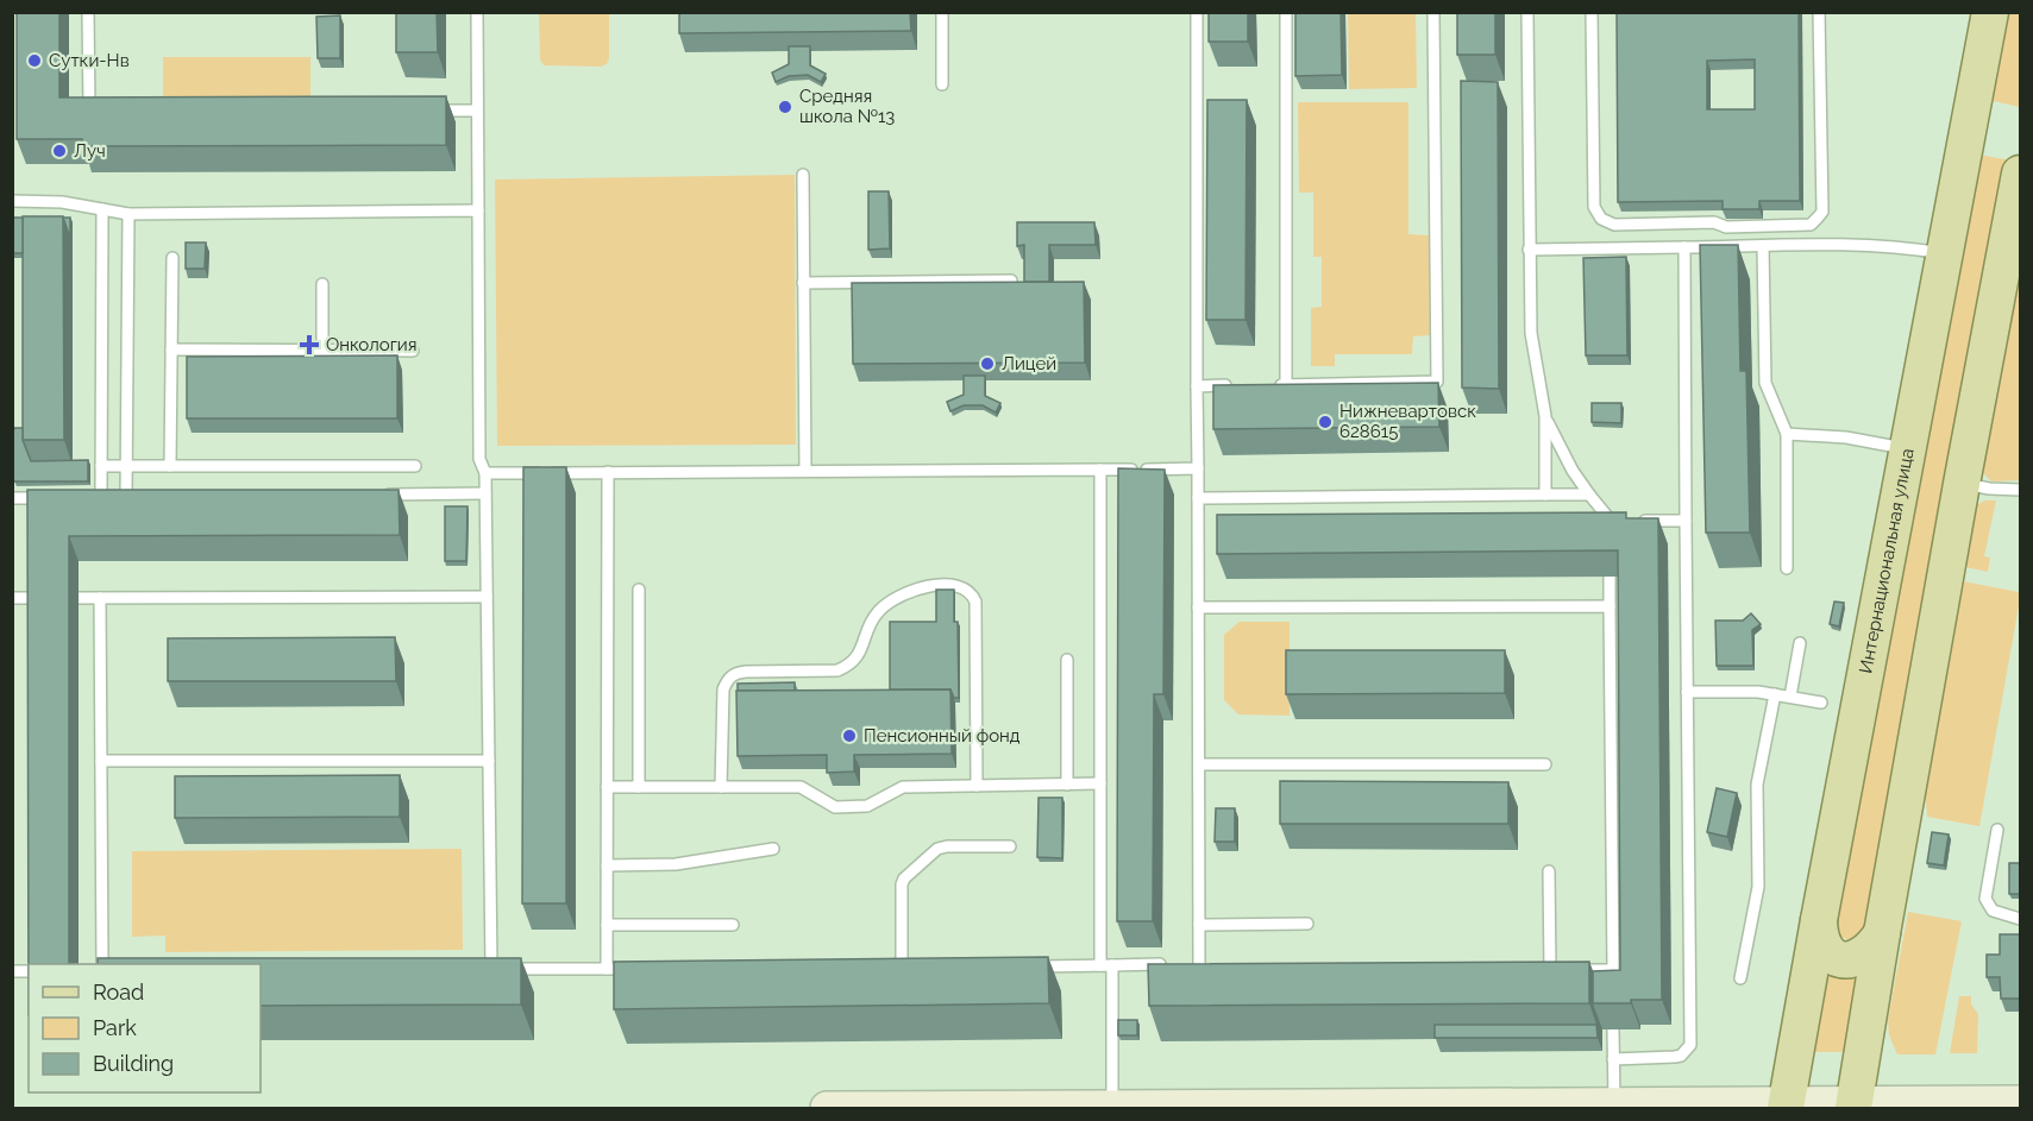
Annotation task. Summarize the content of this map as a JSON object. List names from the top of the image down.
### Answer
{
  "streets": {
    "main road": ["Интернациональная улица"]
  },
  "places": {
    "other": [
      "Сутки-Нв",
      "Средняя школа №13",
      "Луч",
      "Лицей",
      "Нижневартовск 628615",
      "Пенсионный фонд"
    ],
    "health": ["Онкология"]
  },
  "legend": ["Road", "Park", "Building"]
}
